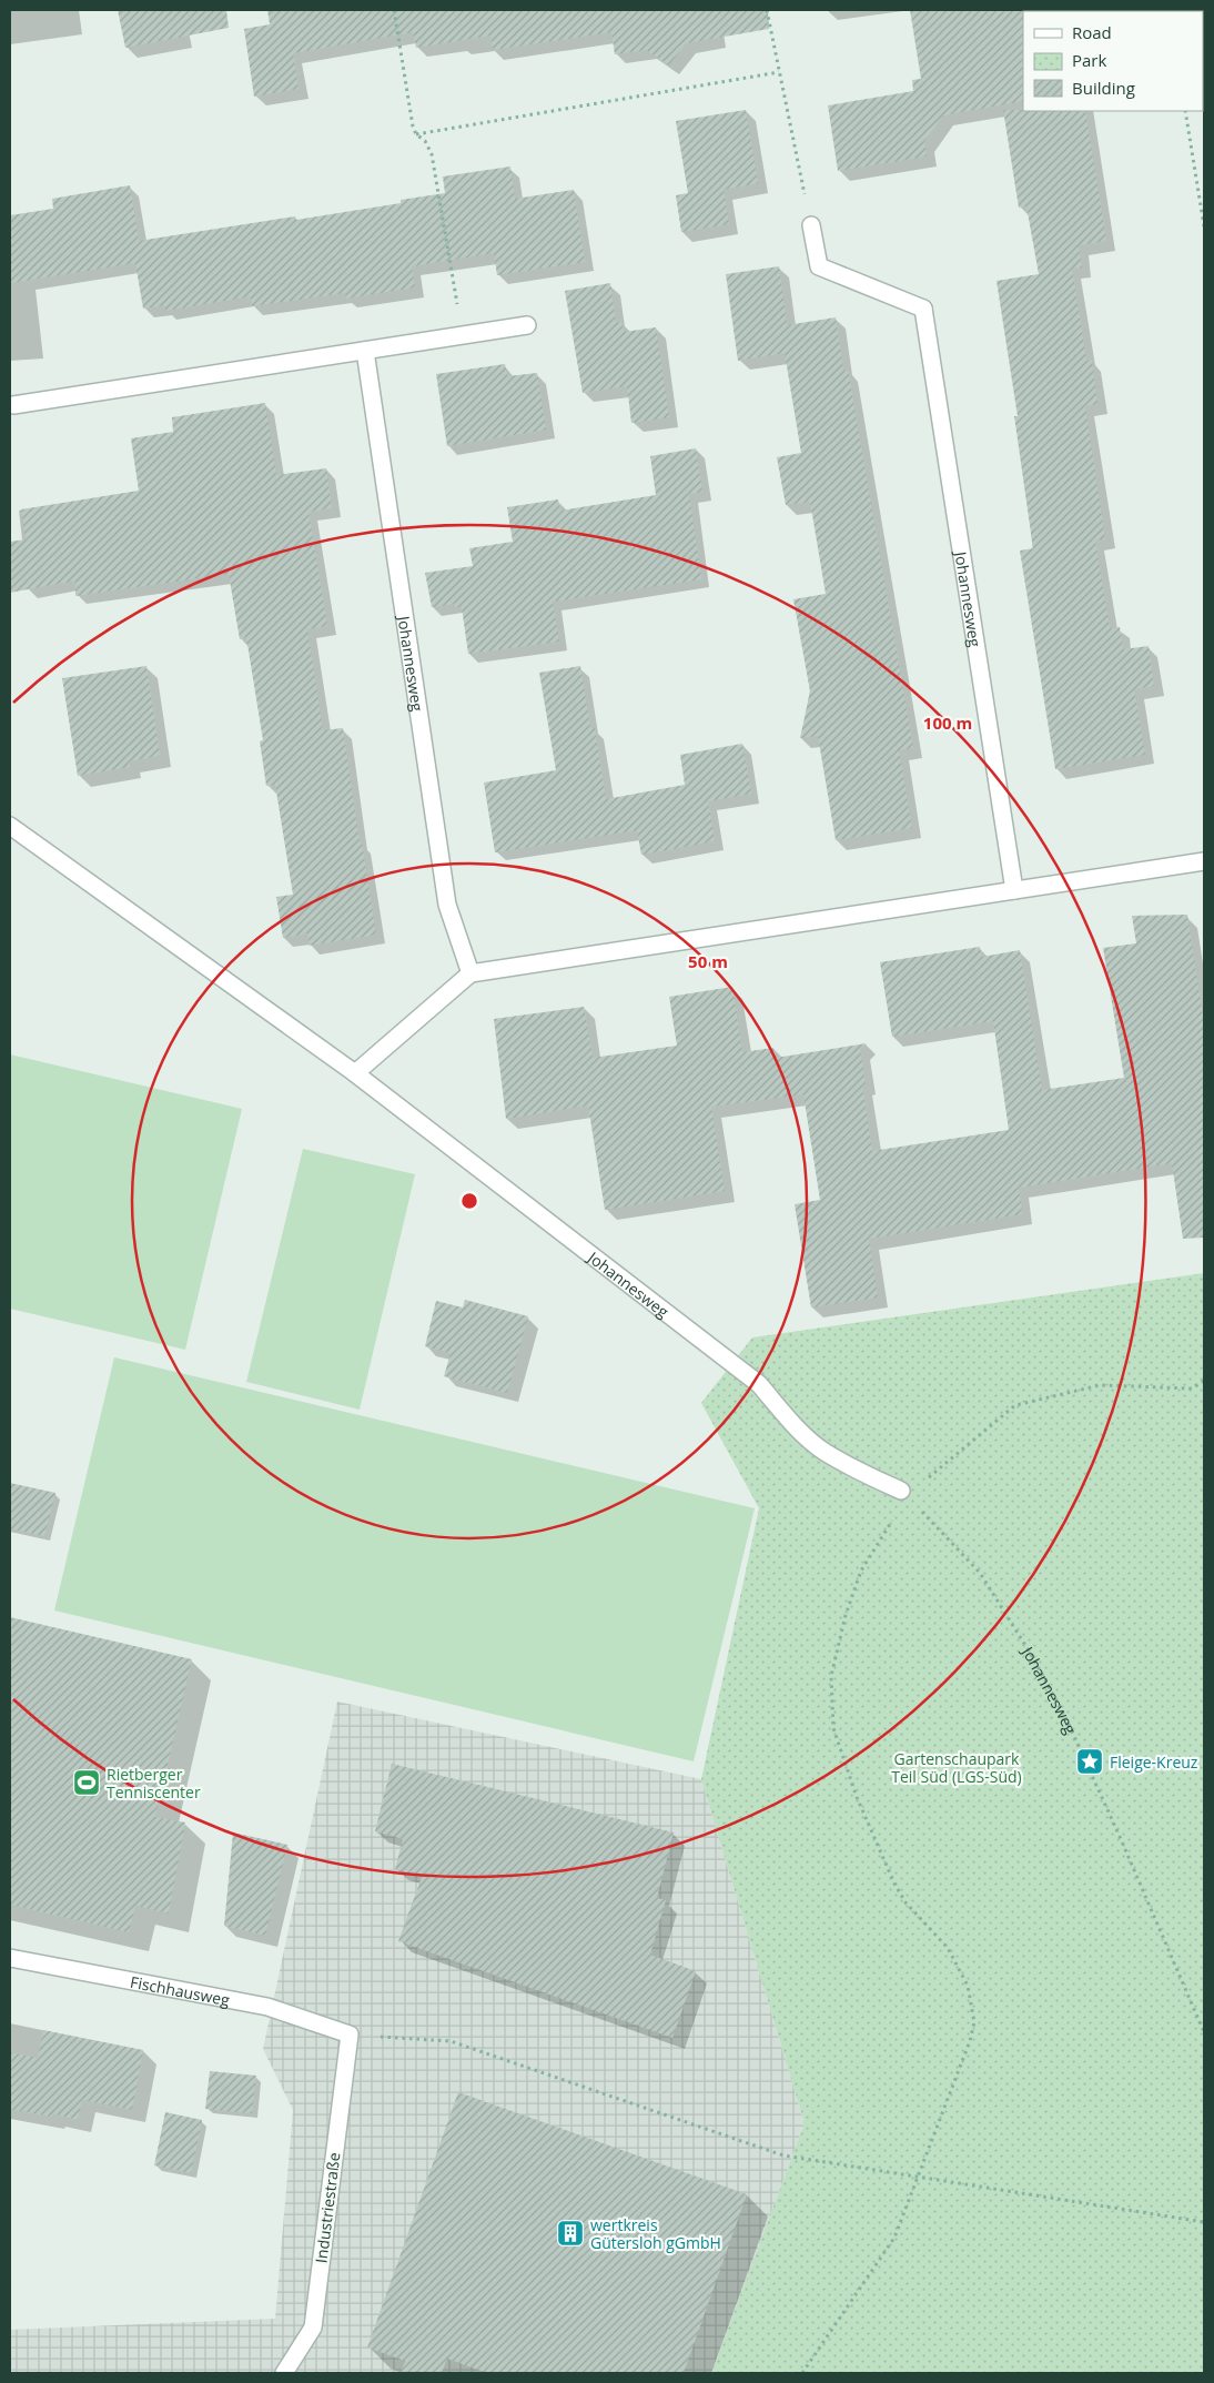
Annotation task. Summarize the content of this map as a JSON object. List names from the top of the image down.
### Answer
{
  "streets": {
    "street": ["Johannesweg", "Fischhausweg", "Industriestraße"]
  },
  "crossings": [
    ["Fischhausweg", "Industriestraße"]
  ],
  "parks": ["Gartenschaupark Teil Süd (LGS-Süd)"],
  "places": {
    "place": ["Fleige-Kreuz"],
    "sports": ["Rietberger Tenniscenter"],
    "building": ["wertkreis Gütersloh gGmbH"]
  },
  "legend": ["Road", "Park", "Building"],
  "rings": ["100 m", "50 m"]
}
